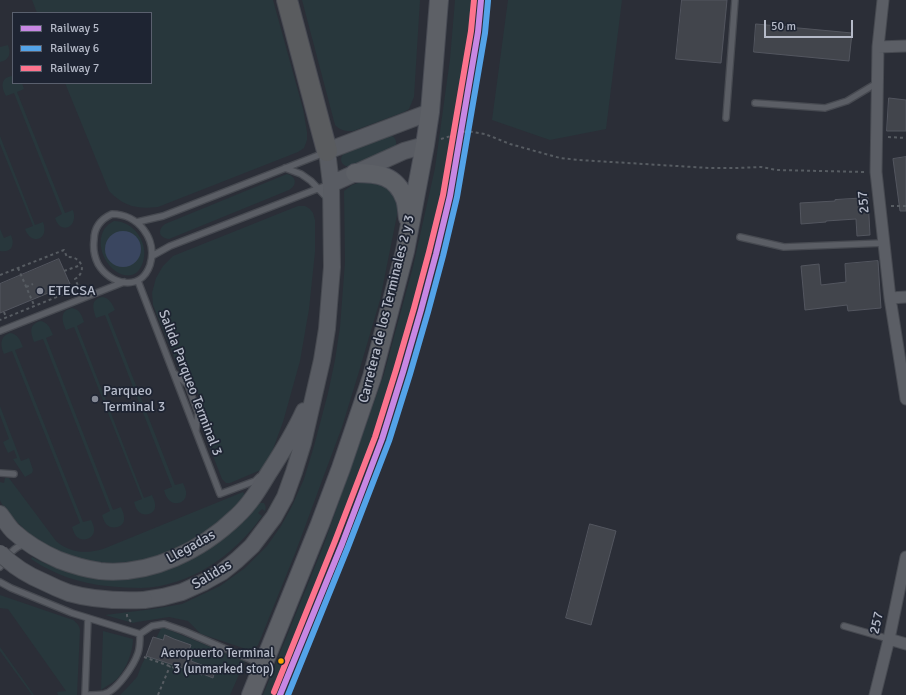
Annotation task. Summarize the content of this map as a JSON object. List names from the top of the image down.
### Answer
{
  "streets": {
    "main road": ["Carretera de los Terminales 2 y 3", "Llegadas", "Salidas"],
    "street": ["257"],
    "lane": ["Salida Parqueo Terminal 3"]
  },
  "crossings": [
    ["Salida Parqueo Terminal 3", "Llegadas"],
    ["Llegadas", "Salidas"]
  ],
  "places": ["ETECSA", "Parqueo Terminal 3", "Aeropuerto Terminal 3 (unmarked stop)"],
  "lines": ["rail line 5", "rail line 7", "rail line 6"],
  "legend": ["Railway 5", "Railway 6", "Railway 7"],
  "scale_bar": "50 m"
}
